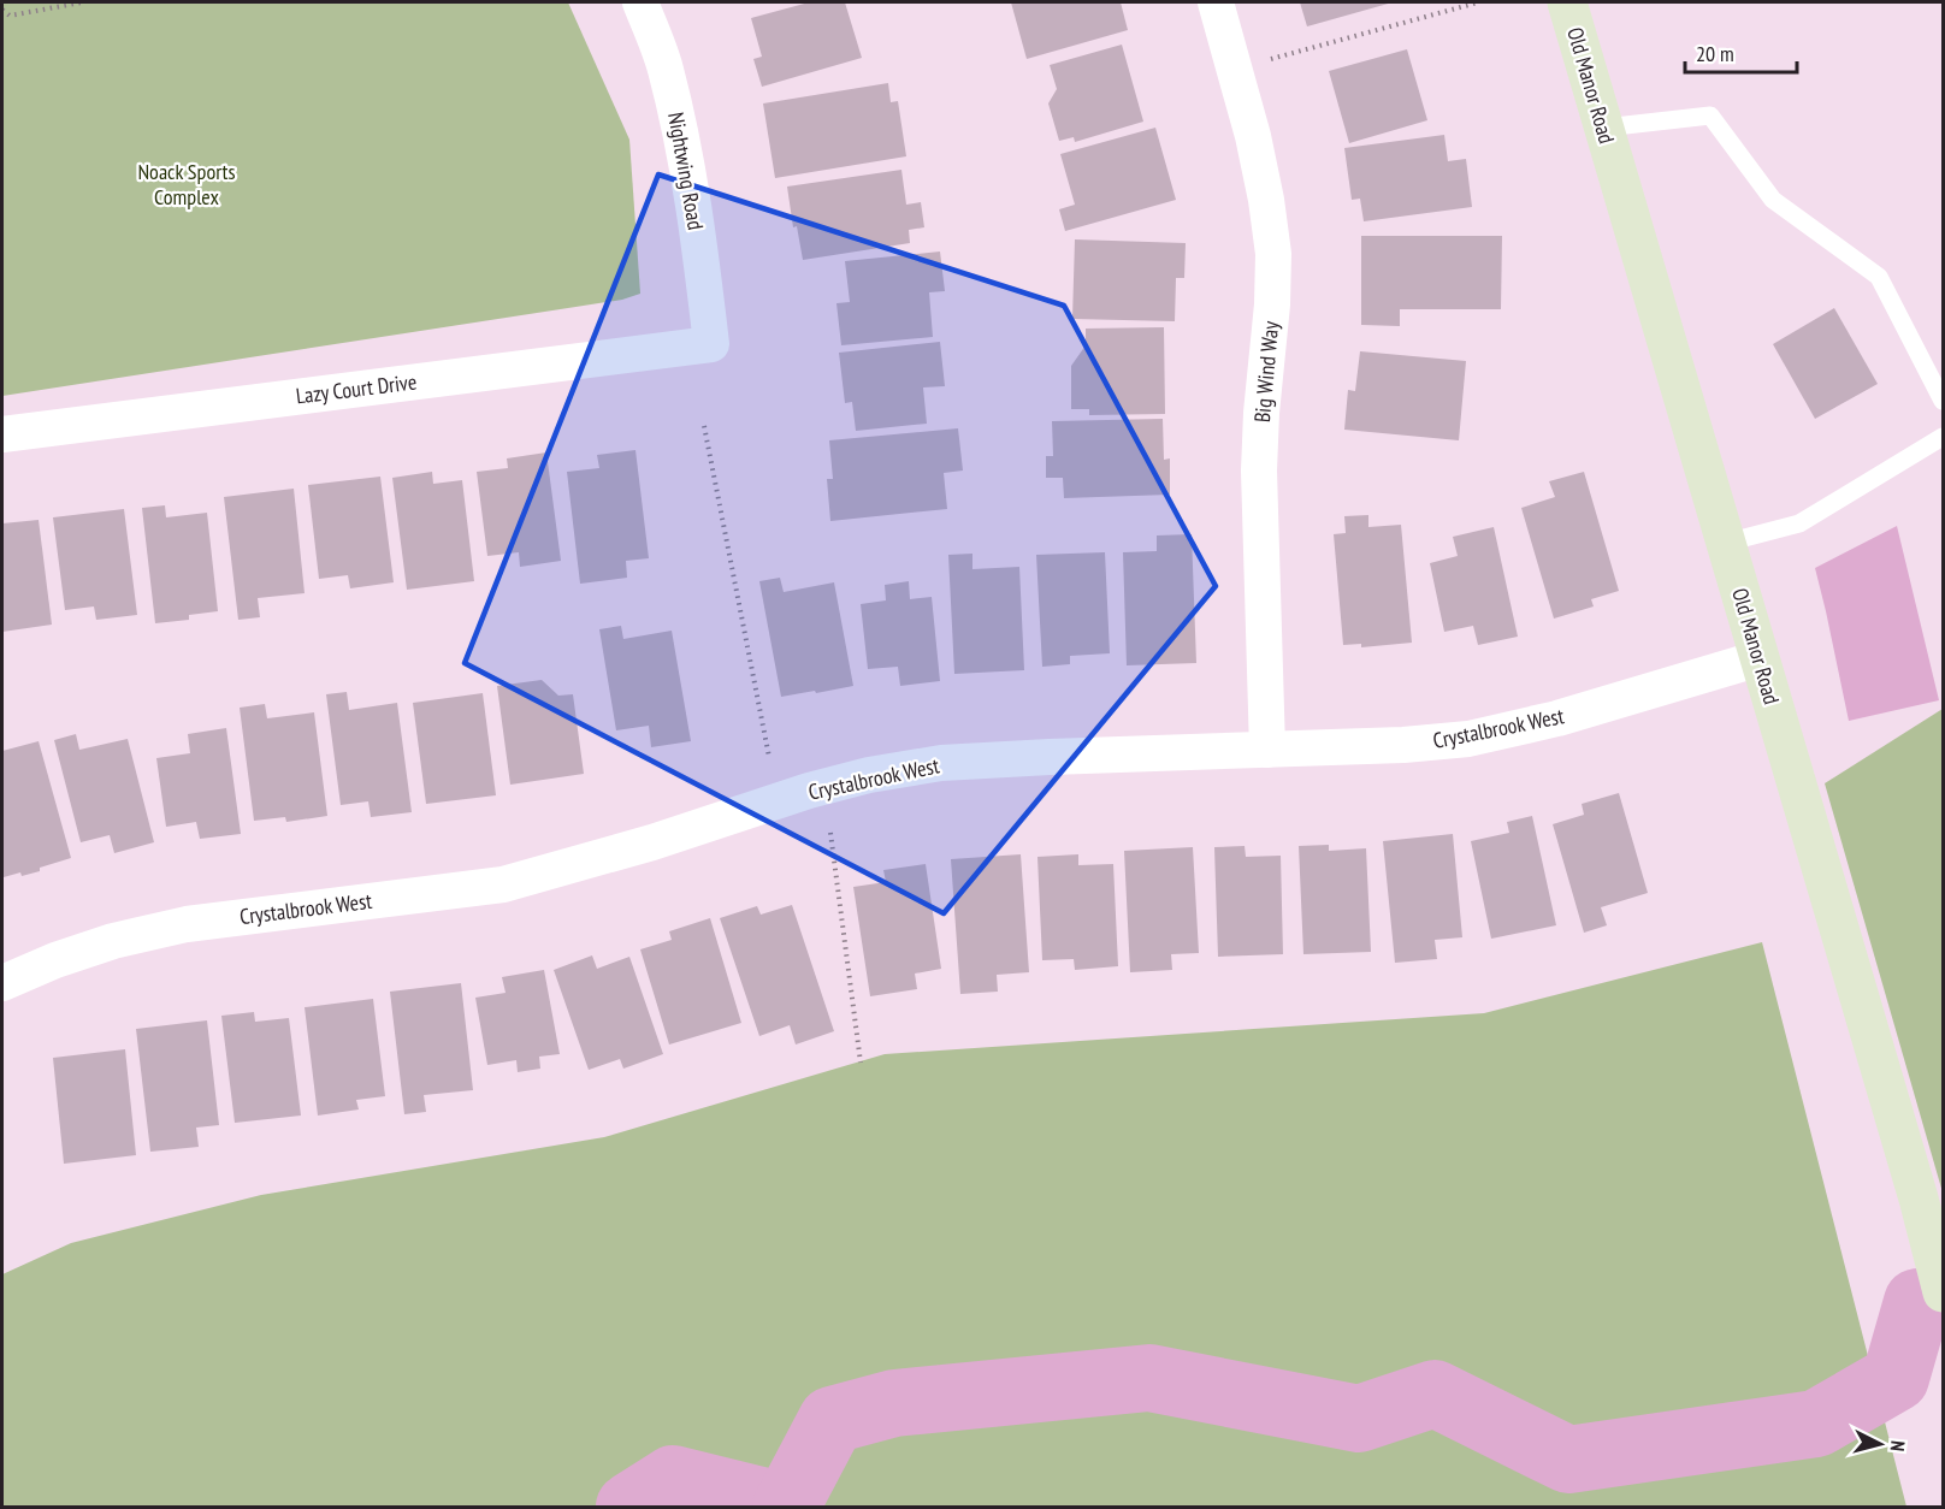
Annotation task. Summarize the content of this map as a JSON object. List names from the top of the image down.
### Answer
{
  "streets": {
    "street": [
      "Old Manor Road",
      "Nightwing Road",
      "Big Wind Way",
      "Lazy Court Drive",
      "Crystalbrook West"
    ]
  },
  "crossings": [
    ["Old Manor Road", "Crystalbrook West"],
    ["Nightwing Road", "Lazy Court Drive"],
    ["Big Wind Way", "Crystalbrook West"]
  ],
  "parks": ["Noack Sports Complex"],
  "scale_bar": "20 m",
  "north": "right"
}
